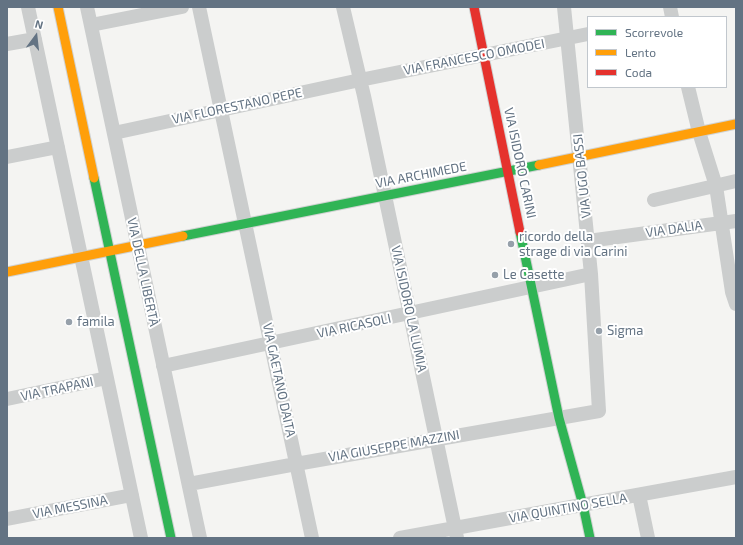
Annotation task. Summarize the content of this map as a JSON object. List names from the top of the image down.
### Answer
{
  "streets": {
    "street": [
      "VIA FRANCESCO OMODEI",
      "VIA FLORESTANO PEPE",
      "VIA ISIDORO CARINI",
      "VIA ARCHIMEDE",
      "VIA UGO BASSI",
      "VIA DALIA",
      "VIA DELLA LIBERTÀ",
      "VIA ISIDORO LA LUMIA",
      "VIA RICASOLI",
      "VIA GAETANO DAITA",
      "VIA TRAPANI",
      "VIA GIUSEPPE MAZZINI",
      "VIA MESSINA",
      "VIA QUINTINO SELLA"
    ]
  },
  "crossings": [
    ["VIA FRANCESCO OMODEI", "VIA FLORESTANO PEPE"],
    ["VIA FRANCESCO OMODEI", "VIA ISIDORO CARINI"],
    ["VIA FRANCESCO OMODEI", "VIA UGO BASSI"],
    ["VIA FRANCESCO OMODEI", "VIA ISIDORO LA LUMIA"],
    ["VIA FLORESTANO PEPE", "VIA DELLA LIBERTÀ"],
    ["VIA FLORESTANO PEPE", "VIA ISIDORO LA LUMIA"],
    ["VIA FLORESTANO PEPE", "VIA GAETANO DAITA"],
    ["VIA ISIDORO CARINI", "VIA ARCHIMEDE"],
    ["VIA ISIDORO CARINI", "VIA RICASOLI"],
    ["VIA ISIDORO CARINI", "VIA GIUSEPPE MAZZINI"],
    ["VIA ISIDORO CARINI", "VIA QUINTINO SELLA"],
    ["VIA ARCHIMEDE", "VIA UGO BASSI"],
    ["VIA ARCHIMEDE", "VIA DELLA LIBERTÀ"],
    ["VIA ARCHIMEDE", "VIA ISIDORO LA LUMIA"],
    ["VIA ARCHIMEDE", "VIA GAETANO DAITA"],
    ["VIA UGO BASSI", "VIA DALIA"],
    ["VIA UGO BASSI", "VIA RICASOLI"],
    ["VIA UGO BASSI", "VIA GIUSEPPE MAZZINI"],
    ["VIA DELLA LIBERTÀ", "VIA RICASOLI"],
    ["VIA DELLA LIBERTÀ", "VIA GIUSEPPE MAZZINI"],
    ["VIA ISIDORO LA LUMIA", "VIA RICASOLI"],
    ["VIA ISIDORO LA LUMIA", "VIA GIUSEPPE MAZZINI"],
    ["VIA ISIDORO LA LUMIA", "VIA QUINTINO SELLA"],
    ["VIA RICASOLI", "VIA GAETANO DAITA"],
    ["VIA GAETANO DAITA", "VIA GIUSEPPE MAZZINI"]
  ],
  "places": [
    "ricordo della strage di via Carini",
    "Le Casette",
    "famila",
    "Sigma"
  ],
  "legend": ["Scorrevole", "Lento", "Coda"],
  "north": "top"
}
